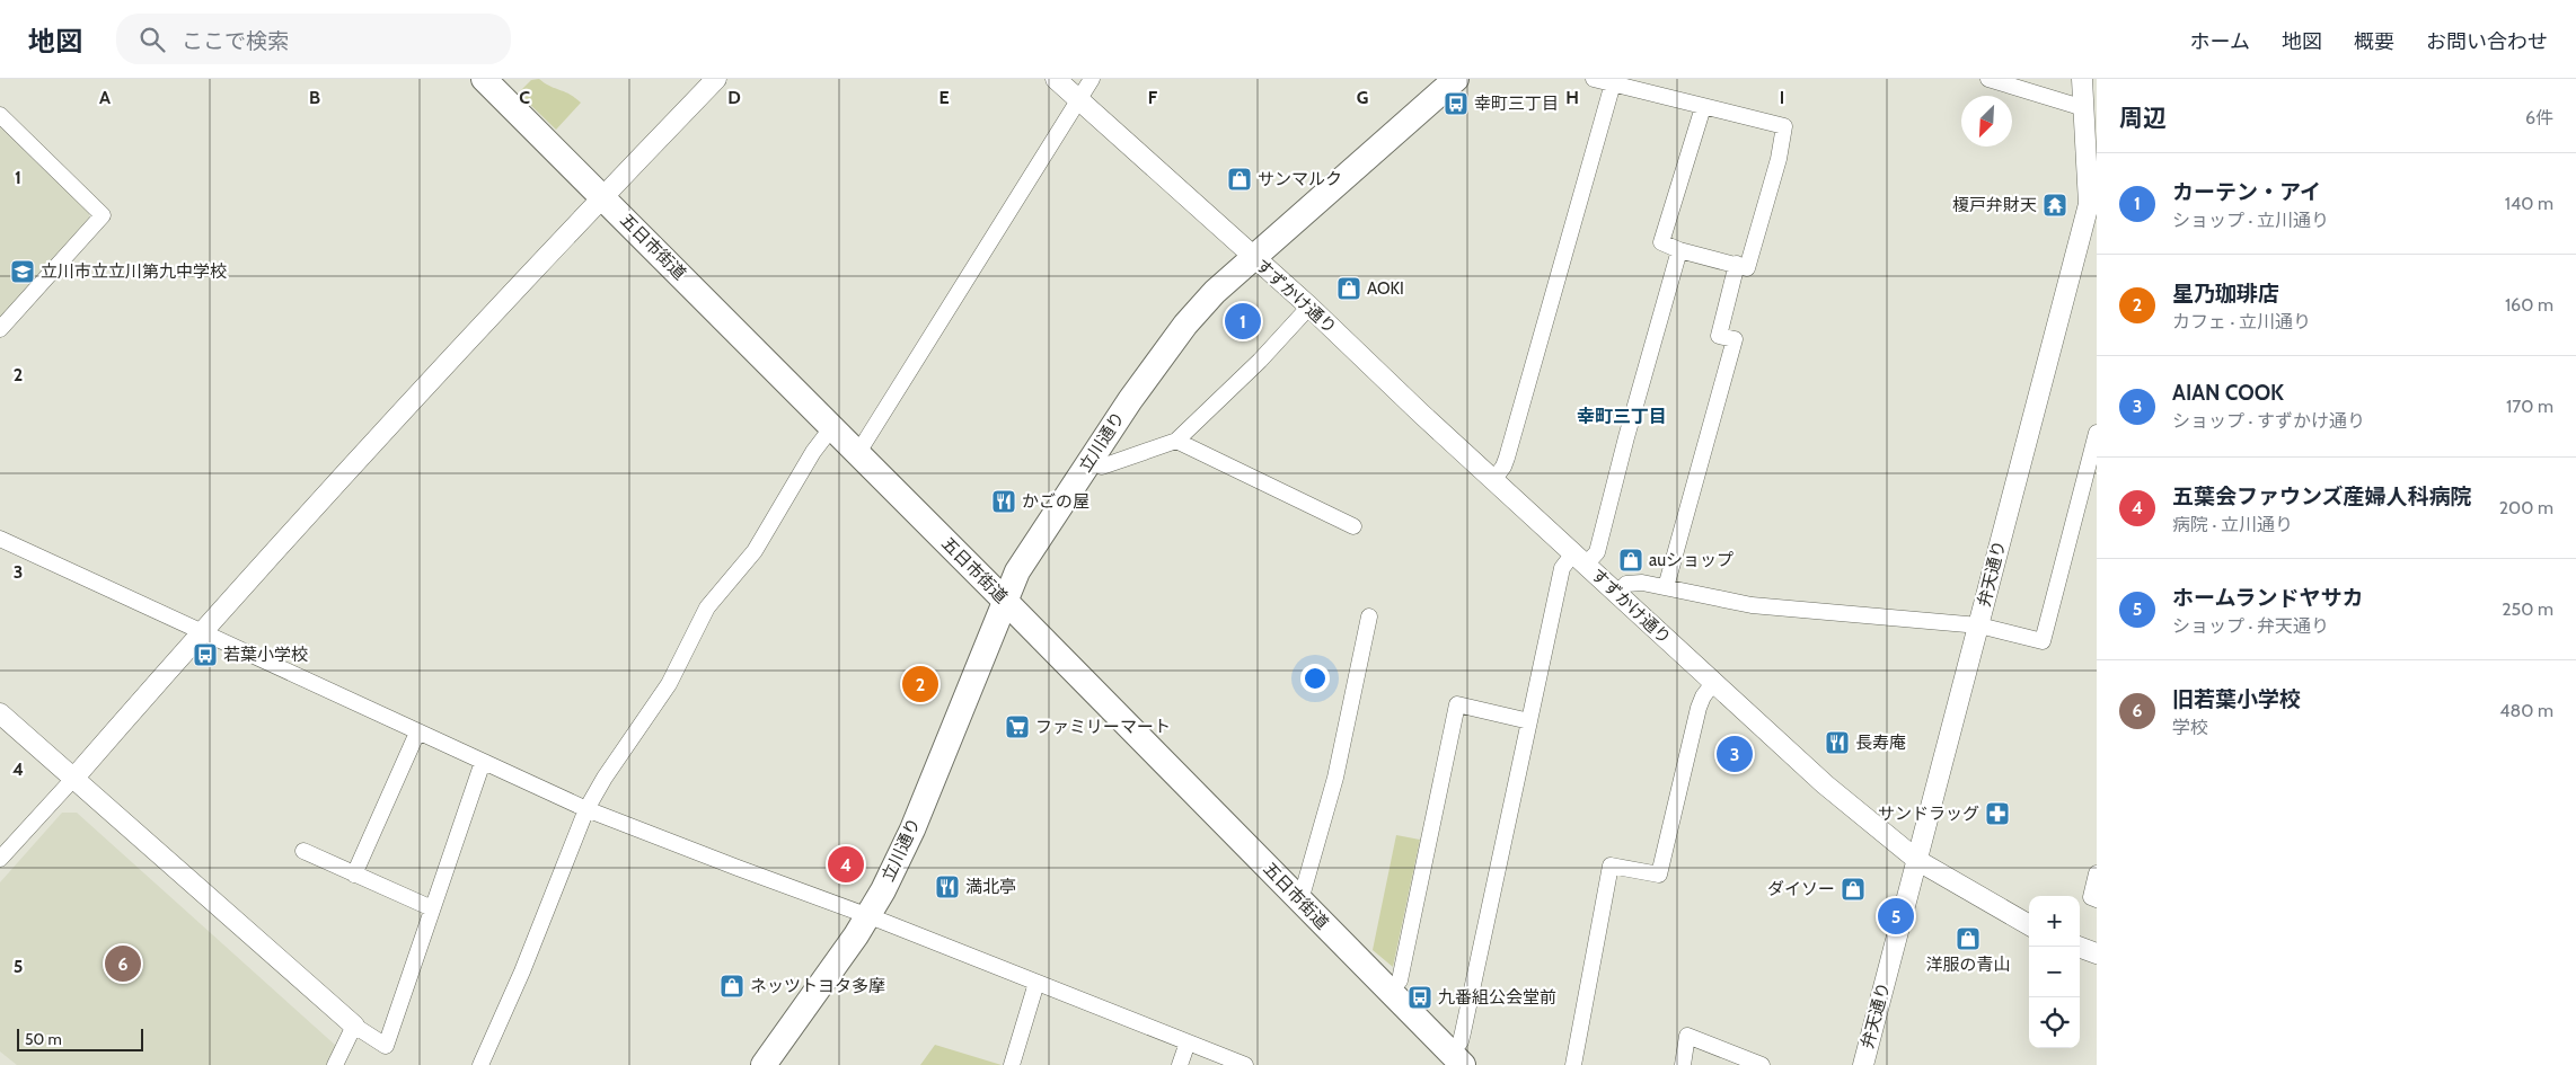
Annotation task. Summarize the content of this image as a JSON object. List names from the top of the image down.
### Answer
{
  "streets": {
    "main road": ["五日市街道", "立川通り"],
    "street": ["すずかけ通り", "弁天通り"]
  },
  "crossings": [
    ["五日市街道", "立川通り"],
    ["すずかけ通り", "立川通り"],
    ["すずかけ通り", "弁天通り"]
  ],
  "districts": ["幸町三丁目"],
  "places": {
    "bus stop": ["幸町三丁目", "若葉小学校", "九番組公会堂前"],
    "shop": [
      "サンマルク",
      "AOKI",
      "auショップ",
      "ダイソー",
      "洋服の青山",
      "ネッツトヨタ多摩"
    ],
    "temple": ["榎戸弁財天"],
    "school or university": ["立川市立立川第九中学校"],
    "restaurant": ["かごの屋", "長寿庵", "満北亭"],
    "supermarket": ["ファミリーマート"],
    "pharmacy": ["サンドラッグ"]
  },
  "scale_bar": "50 m",
  "north": "bottom left",
  "page": {
    "header": "地図",
    "search": "ここで検索",
    "nav": [
      "ホーム",
      "地図",
      "概要",
      "お問い合わせ"
    ],
    "heading": ["周辺", "6件"],
    "list": [
      {
        "mark": "1",
        "name": "カーテン・アイ",
        "note": "ショップ · 立川通り",
        "value": "140 m"
      },
      {
        "mark": "2",
        "name": "星乃珈琲店",
        "note": "カフェ · 立川通り",
        "value": "160 m"
      },
      {
        "mark": "3",
        "name": "AIAN COOK",
        "note": "ショップ · すずかけ通り",
        "value": "170 m"
      },
      {
        "mark": "4",
        "name": "五葉会ファウンズ産婦人科病院",
        "note": "病院 · 立川通り",
        "value": "200 m"
      },
      {
        "mark": "5",
        "name": "ホームランドヤサカ",
        "note": "ショップ · 弁天通り",
        "value": "250 m"
      },
      {
        "mark": "6",
        "name": "旧若葉小学校",
        "note": "学校",
        "value": "480 m"
      }
    ],
    "pins": [
      "1",
      "2",
      "3",
      "4",
      "5",
      "6"
    ],
    "map_buttons": ["+", "−"],
    "scale": "50 m"
  },
  "grid": {
    "columns": [
      "A",
      "B",
      "C",
      "D",
      "E",
      "F",
      "G",
      "H",
      "I"
    ],
    "rows": [
      "1",
      "2",
      "3",
      "4",
      "5"
    ]
  }
}
